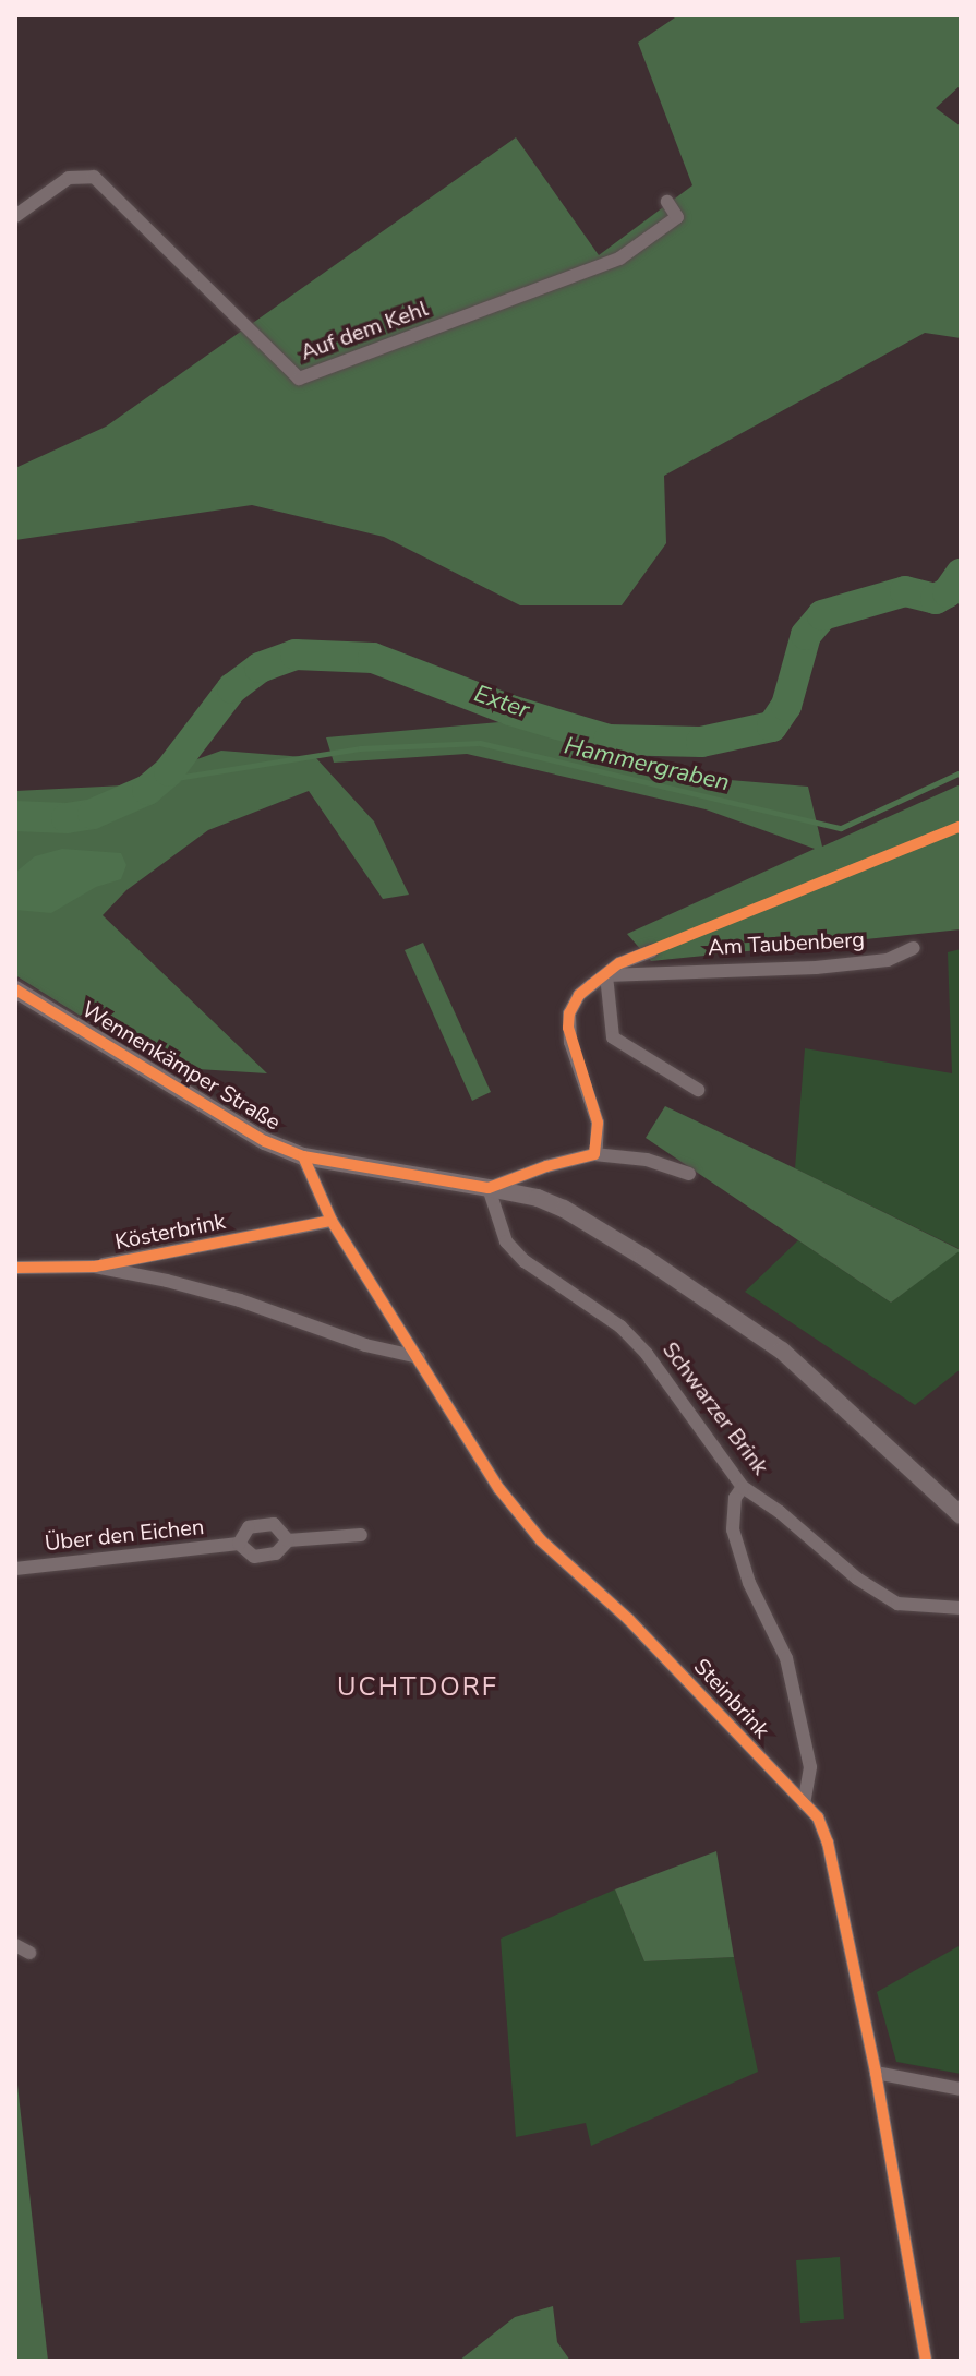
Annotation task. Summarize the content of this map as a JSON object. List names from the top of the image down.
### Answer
{
  "streets": {
    "street": [
      "Auf dem Kehl",
      "Am Taubenberg",
      "Wennenkämper Straße",
      "Kösterbrink",
      "Schwarzer Brink",
      "Über den Eichen",
      "Steinbrink"
    ]
  },
  "crossings": [
    ["Wennenkämper Straße", "Schwarzer Brink"],
    ["Wennenkämper Straße", "Steinbrink"],
    ["Kösterbrink", "Steinbrink"],
    ["Schwarzer Brink", "Steinbrink"]
  ],
  "districts": ["UCHTDORF"],
  "water": ["Exter", "Hammergraben"]
}
